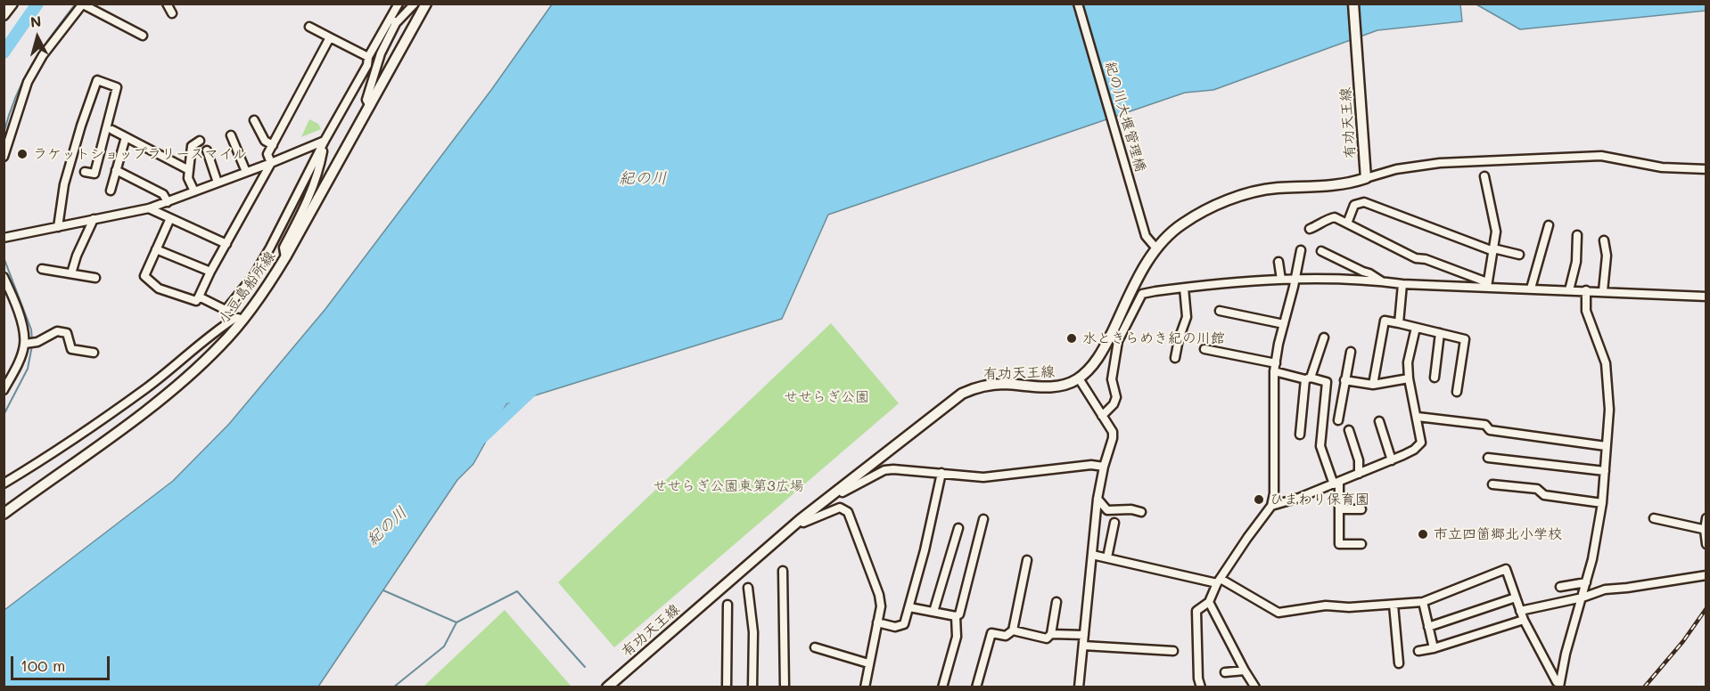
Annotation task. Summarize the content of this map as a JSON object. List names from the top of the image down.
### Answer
{
  "streets": {
    "main road": ["有功天王線", "小豆島船所線"],
    "street": ["紀の川大堰管理橋"]
  },
  "crossings": [
    ["紀の川大堰管理橋", "有功天王線"]
  ],
  "water": ["紀の川"],
  "parks": ["せせらぎ公園", "せせらぎ公園東第3広場"],
  "places": [
    "ラケットショップラリースマイル",
    "水ときらめき紀の川館",
    "ひまわり保育園",
    "市立四箇郷北小学校"
  ],
  "scale_bar": "100 m",
  "north": "top"
}
